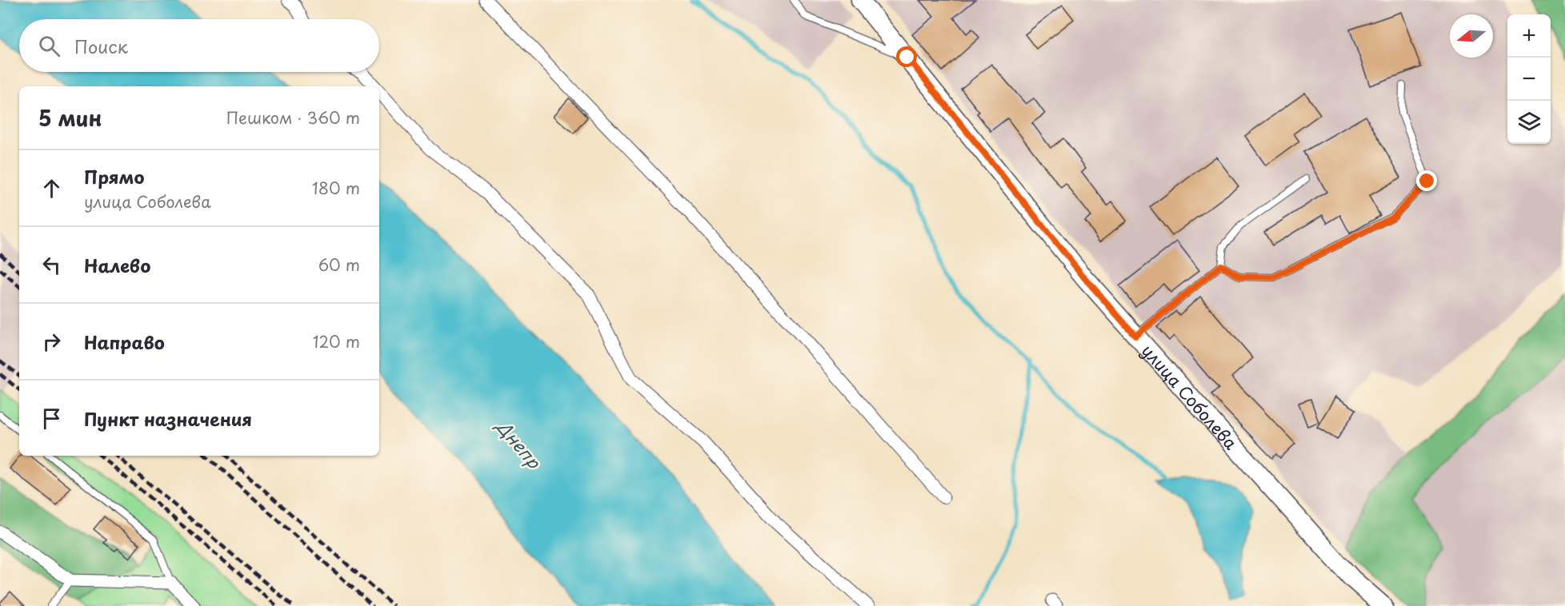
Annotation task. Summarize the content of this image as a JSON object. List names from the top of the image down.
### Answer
{
  "streets": {
    "street": ["улица Соболева"]
  },
  "water": ["Днепр"],
  "north": "left",
  "page": {
    "map_buttons": ["+", "−"],
    "search": "Поиск",
    "heading": ["5 мин", "Пешком · 360 m"],
    "list": [
      ["Прямо", "улица Соболева", "180 m"],
      ["Налево", "60 m"],
      ["Направо", "120 m"],
      "Пункт назначения"
    ]
  }
}
